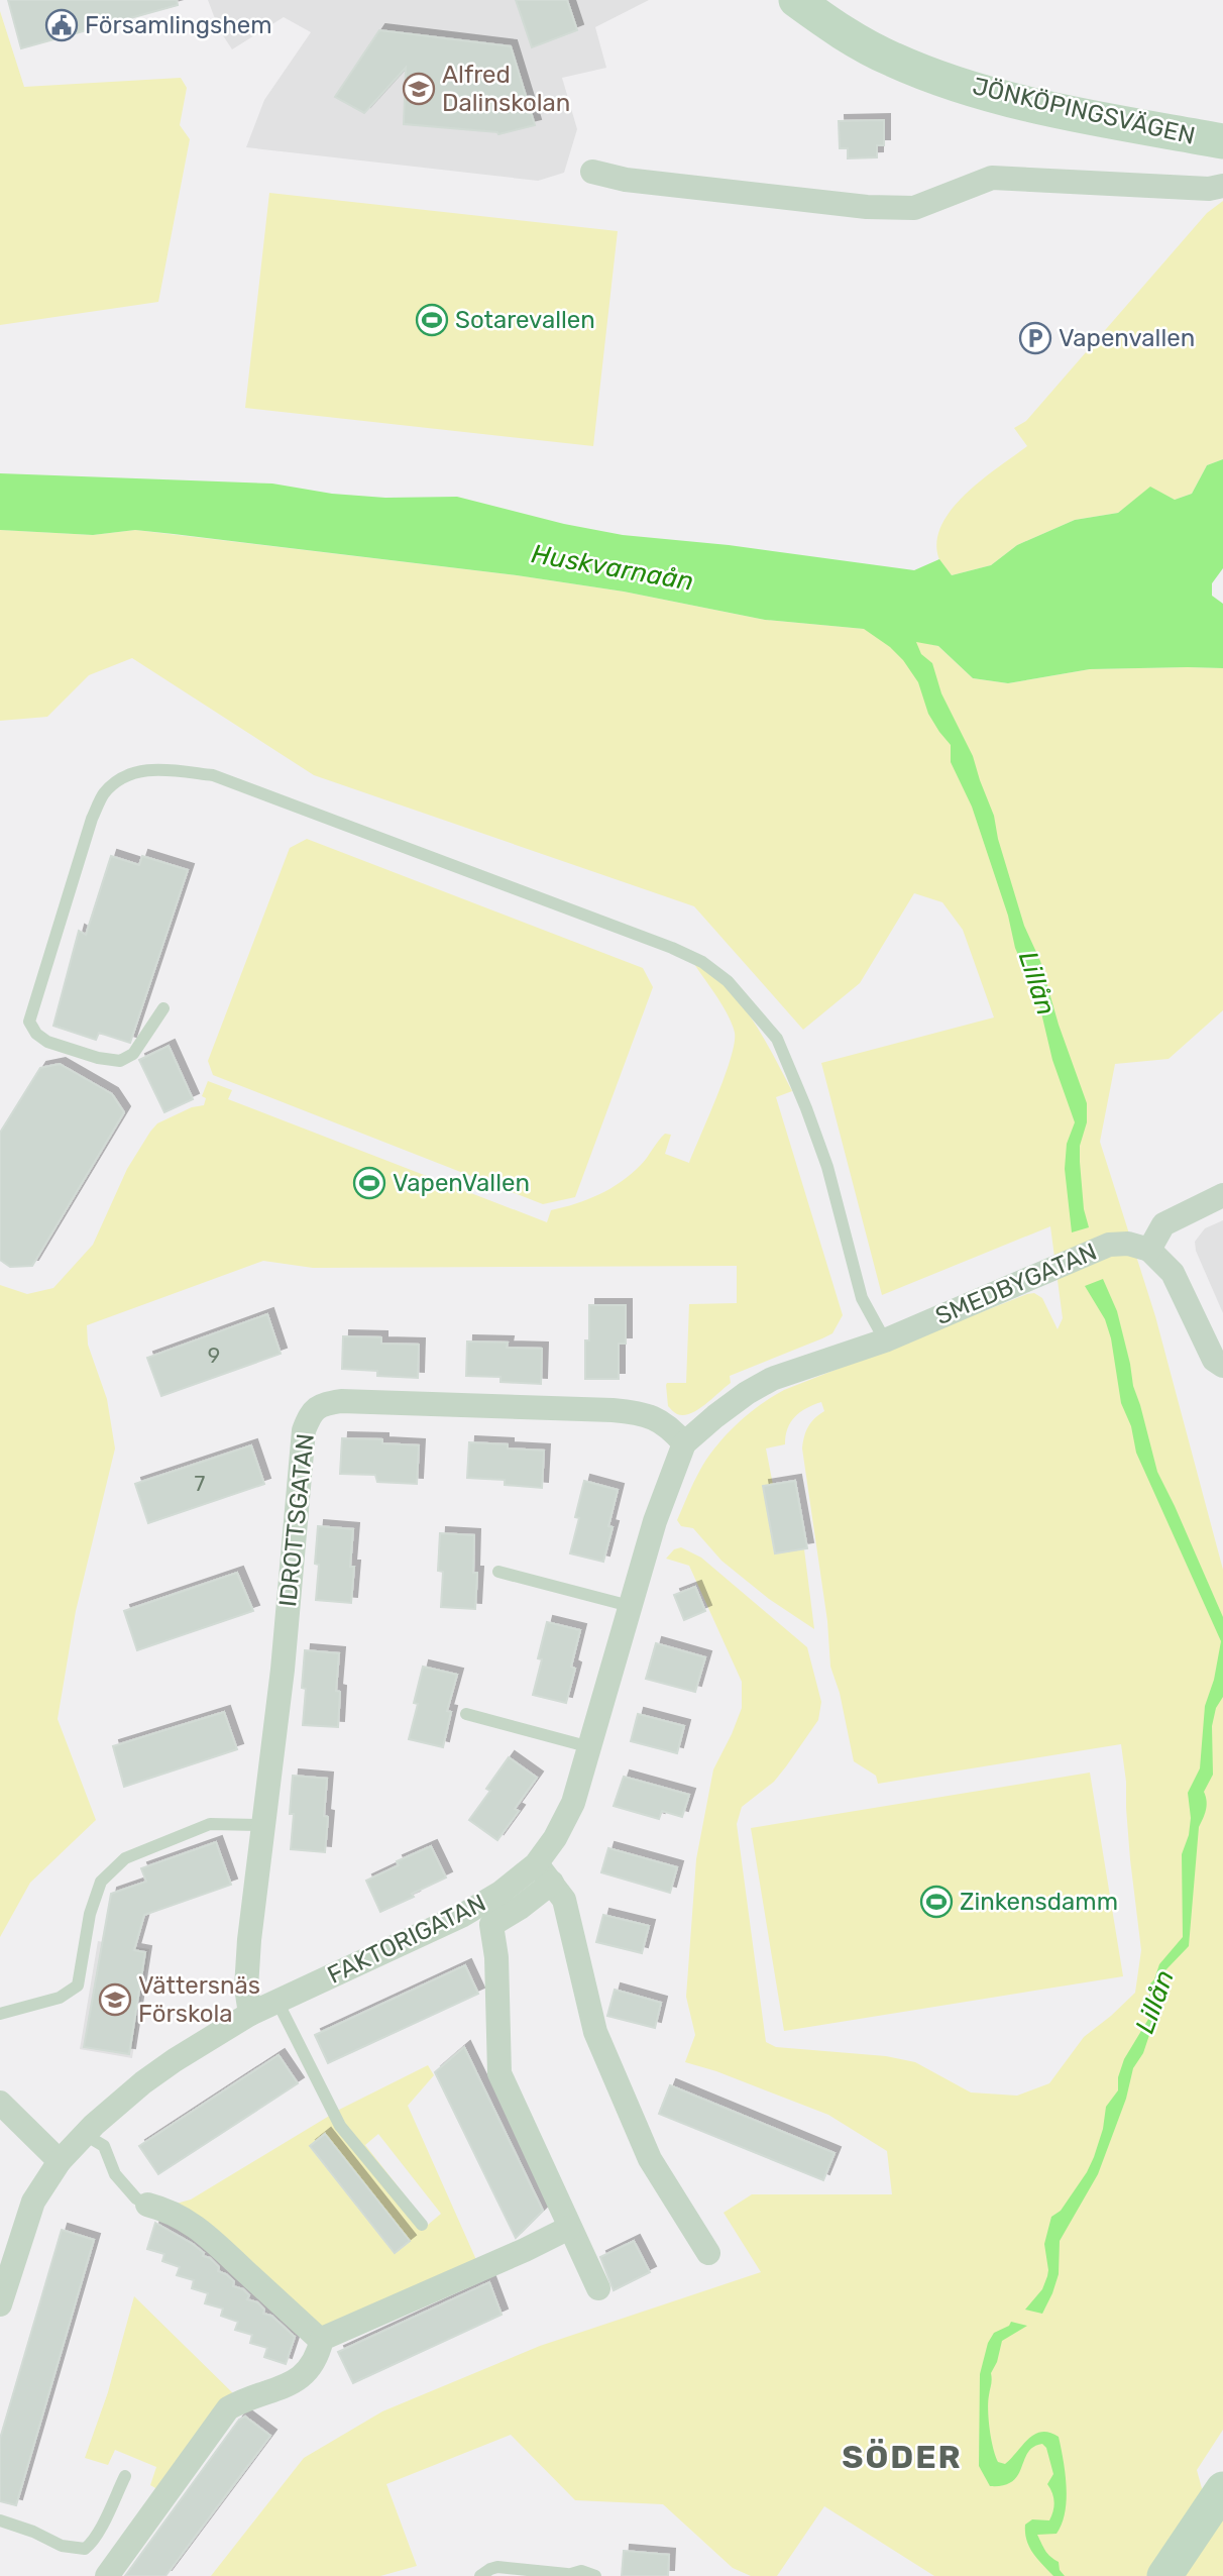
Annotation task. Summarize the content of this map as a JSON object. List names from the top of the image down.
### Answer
{
  "streets": {
    "street": [
      "JÖNKÖPINGSVÄGEN",
      "SMEDBYGATAN",
      "IDROTTSGATAN",
      "FAKTORIGATAN"
    ]
  },
  "crossings": [
    ["SMEDBYGATAN", "FAKTORIGATAN"],
    ["IDROTTSGATAN", "FAKTORIGATAN"]
  ],
  "districts": ["SÖDER"],
  "water": ["Huskvarnaån", "Lillån"],
  "places": {
    "public building": ["Församlingshem"],
    "school or university": ["Alfred Dalinskolan", "Vättersnäs Förskola"],
    "sports": ["Sotarevallen", "VapenVallen", "Zinkensdamm"],
    "parking": ["Vapenvallen"]
  },
  "house_numbers": ["9", "7"]
}
